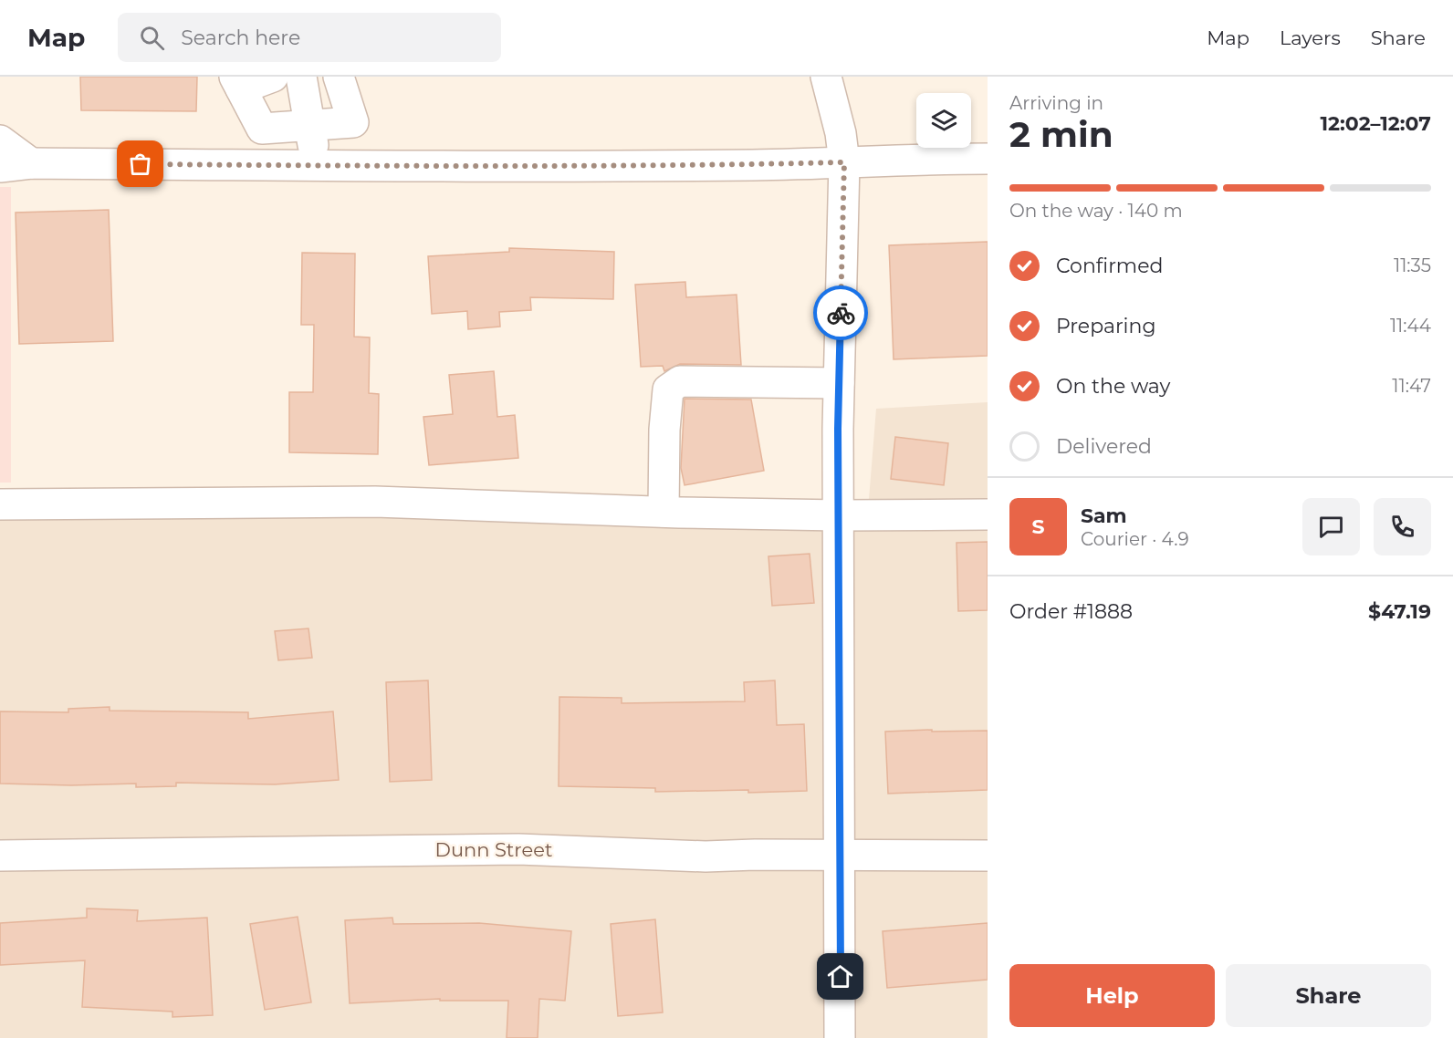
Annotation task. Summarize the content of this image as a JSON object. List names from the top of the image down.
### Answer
{
  "streets": {
    "street": ["Dunn Street"]
  },
  "page": {
    "header": "Map",
    "search": "Search here",
    "nav": ["Map", "Layers", "Share"],
    "heading": ["2 min", "Arriving in", "12:02–12:07"],
    "panel": [
      "Sam",
      "Courier · 4.9",
      "Order #1888",
      "$47.19"
    ],
    "bar": "On the way · 140 m",
    "list": [
      ["Confirmed", "11:35"],
      ["Preparing", "11:44"],
      ["On the way", "11:47"],
      "Delivered"
    ],
    "round": "S",
    "buttons": ["Help", "Share"]
  }
}
